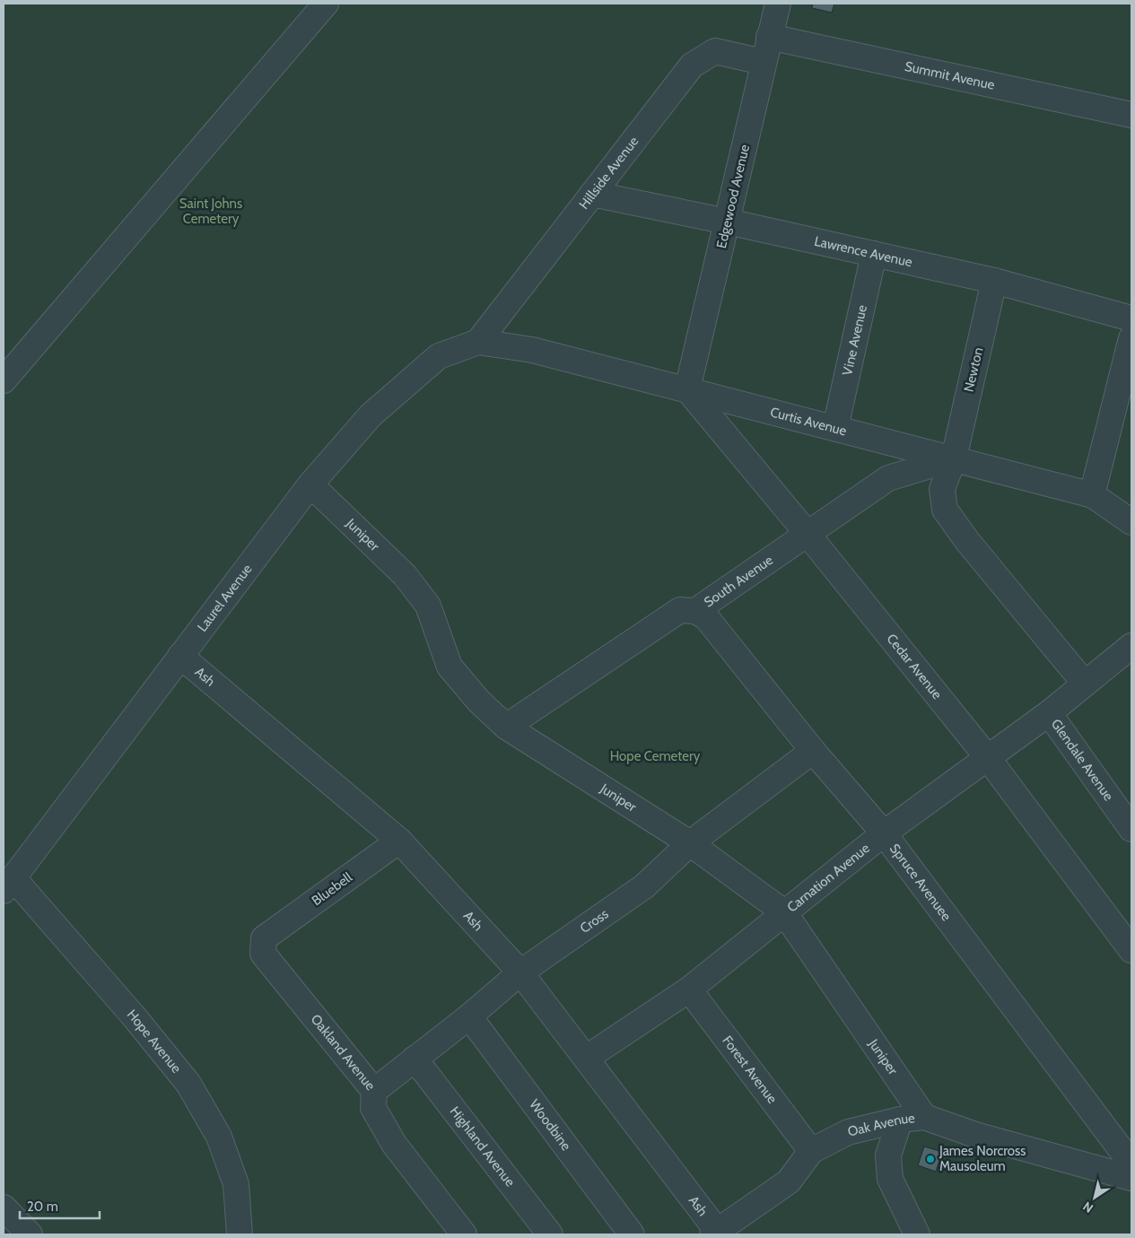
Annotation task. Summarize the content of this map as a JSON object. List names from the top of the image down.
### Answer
{
  "streets": {
    "lane": [
      "Summit Avenue",
      "Hillside Avenue",
      "Edgewood Avenue",
      "Lawrence Avenue",
      "Vine Avenue",
      "Newton",
      "Curtis Avenue",
      "Juniper",
      "South Avenue",
      "Laurel Avenue",
      "Cedar Avenue",
      "Ash",
      "Glendale Avenue",
      "Carnation Avenue",
      "Spruce Avenuee",
      "Bluebell",
      "Cross",
      "Hope Avenue",
      "Oakland Avenue",
      "Forest Avenue",
      "Woodbine",
      "Oak Avenue",
      "Highland Avenue"
    ]
  },
  "crossings": [
    ["Summit Avenue", "Edgewood Avenue"],
    ["Hillside Avenue", "Edgewood Avenue"],
    ["Hillside Avenue", "Lawrence Avenue"],
    ["Hillside Avenue", "Curtis Avenue"],
    ["Hillside Avenue", "Laurel Avenue"],
    ["Edgewood Avenue", "Lawrence Avenue"],
    ["Edgewood Avenue", "Curtis Avenue"],
    ["Edgewood Avenue", "Cedar Avenue"],
    ["Lawrence Avenue", "Vine Avenue"],
    ["Lawrence Avenue", "Newton"],
    ["Vine Avenue", "Curtis Avenue"],
    ["Newton", "Curtis Avenue"],
    ["Newton", "South Avenue"],
    ["Newton", "Carnation Avenue"],
    ["Curtis Avenue", "South Avenue"],
    ["Curtis Avenue", "Laurel Avenue"],
    ["Curtis Avenue", "Cedar Avenue"],
    ["Juniper", "South Avenue"],
    ["Juniper", "Laurel Avenue"],
    ["Juniper", "Carnation Avenue"],
    ["Juniper", "Cross"],
    ["Juniper", "Oak Avenue"],
    ["South Avenue", "Cedar Avenue"],
    ["South Avenue", "Spruce Avenuee"],
    ["Laurel Avenue", "Ash"],
    ["Laurel Avenue", "Hope Avenue"],
    ["Cedar Avenue", "Carnation Avenue"],
    ["Ash", "Carnation Avenue"],
    ["Ash", "Bluebell"],
    ["Ash", "Cross"],
    ["Ash", "Oak Avenue"],
    ["Glendale Avenue", "Carnation Avenue"],
    ["Carnation Avenue", "Spruce Avenuee"],
    ["Carnation Avenue", "Forest Avenue"],
    ["Spruce Avenuee", "Cross"],
    ["Bluebell", "Oakland Avenue"],
    ["Cross", "Oakland Avenue"],
    ["Cross", "Woodbine"],
    ["Cross", "Highland Avenue"],
    ["Forest Avenue", "Oak Avenue"]
  ],
  "parks": ["Saint Johns Cemetery", "Hope Cemetery"],
  "places": ["James Norcross Mausoleum"],
  "scale_bar": "20 m",
  "north": "bottom left"
}
